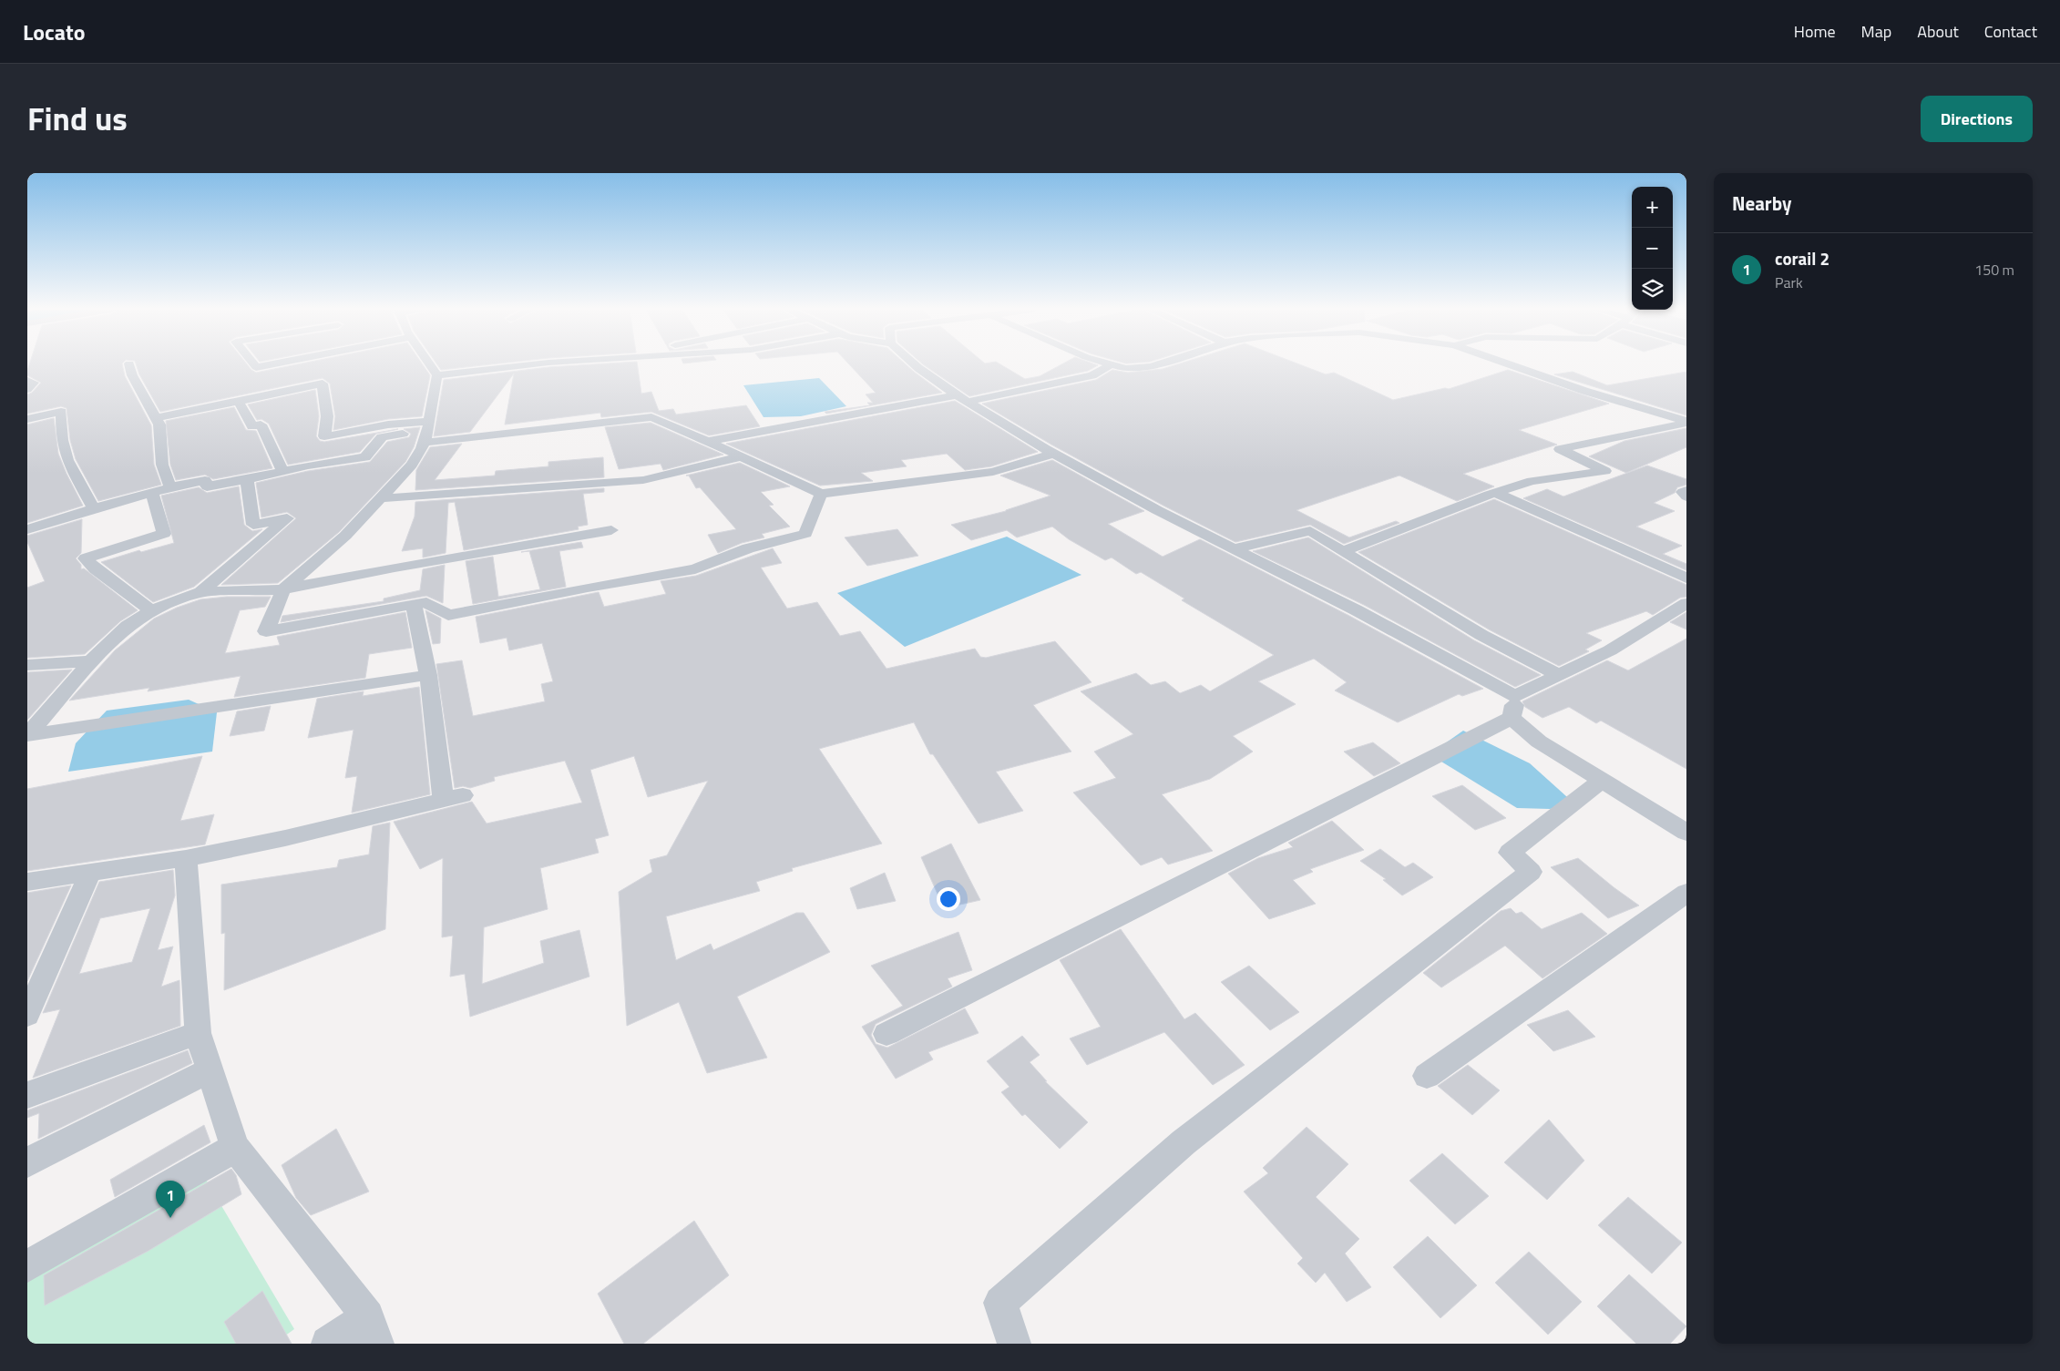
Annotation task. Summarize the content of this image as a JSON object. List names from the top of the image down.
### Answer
{
  "page": {
    "header": "Locato",
    "nav": [
      "Home",
      "Map",
      "About",
      "Contact"
    ],
    "title": "Find us",
    "buttons": "Directions",
    "heading": "Nearby",
    "map_buttons": ["+", "−"],
    "list": [
      {
        "mark": "1",
        "name": "corail 2",
        "note": "Park",
        "value": "150 m"
      }
    ],
    "pins": "1"
  }
}
